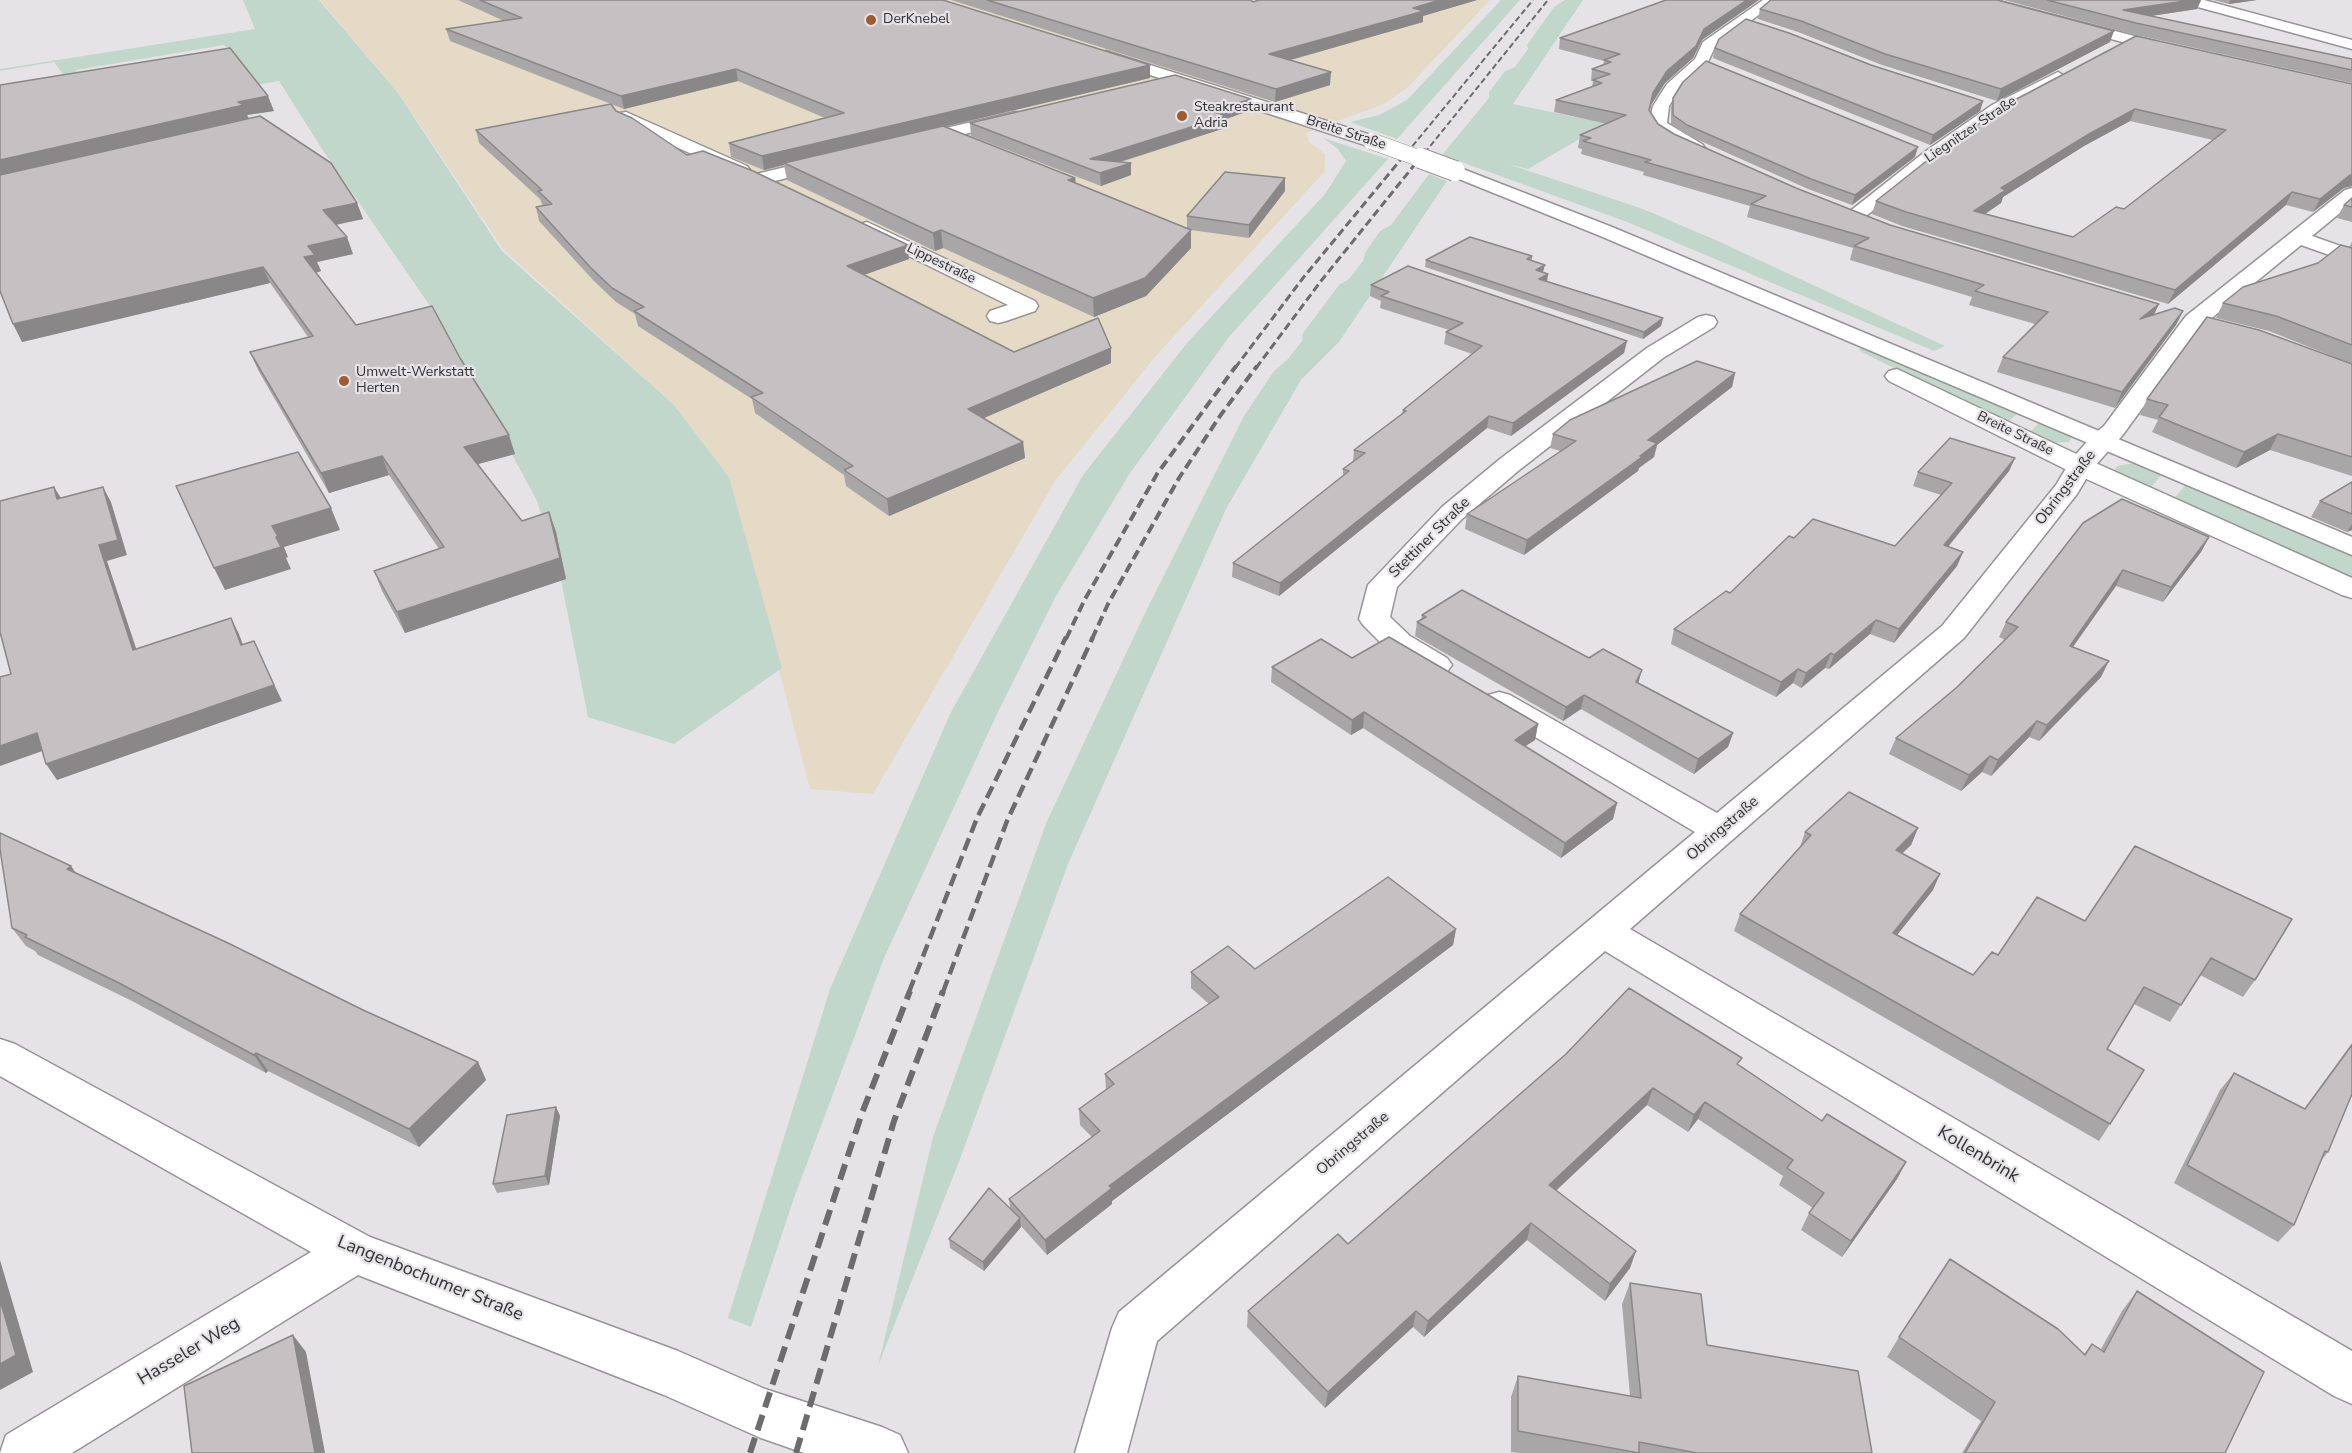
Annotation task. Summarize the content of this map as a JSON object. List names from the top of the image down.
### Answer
{
  "streets": {
    "street": [
      "Liegnitzer Straße",
      "Breite Straße",
      "Lippestraße",
      "Obringstraße",
      "Stettiner Straße",
      "Kollenbrink",
      "Langenbochumer Straße",
      "Hasseler Weg"
    ]
  },
  "crossings": [
    ["Breite Straße", "Obringstraße"],
    ["Obringstraße", "Stettiner Straße"],
    ["Obringstraße", "Kollenbrink"],
    ["Langenbochumer Straße", "Hasseler Weg"]
  ],
  "places": ["DerKnebel", "Steakrestaurant Adria", "Umwelt-Werkstatt Herten"]
}
